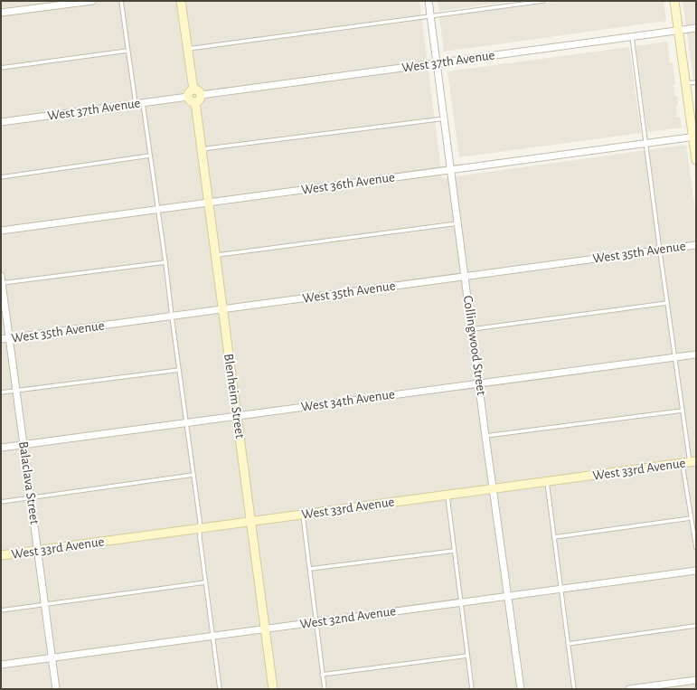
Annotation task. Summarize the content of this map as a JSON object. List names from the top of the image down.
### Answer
{
  "streets": {
    "street": [
      "West 37th Avenue",
      "West 36th Avenue",
      "West 35th Avenue",
      "Collingwood Street",
      "Blenheim Street",
      "West 34th Avenue",
      "West 33rd Avenue",
      "Balaclava Street",
      "West 32nd Avenue"
    ]
  },
  "crossings": [
    ["West 37th Avenue", "Collingwood Street"],
    ["West 37th Avenue", "Blenheim Street"],
    ["West 36th Avenue", "Collingwood Street"],
    ["West 36th Avenue", "Blenheim Street"],
    ["West 35th Avenue", "Collingwood Street"],
    ["West 35th Avenue", "Blenheim Street"],
    ["West 35th Avenue", "Balaclava Street"],
    ["Collingwood Street", "West 34th Avenue"],
    ["Collingwood Street", "West 33rd Avenue"],
    ["Collingwood Street", "West 32nd Avenue"],
    ["Blenheim Street", "West 34th Avenue"],
    ["Blenheim Street", "West 33rd Avenue"],
    ["Blenheim Street", "West 32nd Avenue"],
    ["West 34th Avenue", "Balaclava Street"],
    ["West 33rd Avenue", "Balaclava Street"],
    ["Balaclava Street", "West 32nd Avenue"]
  ]
}
